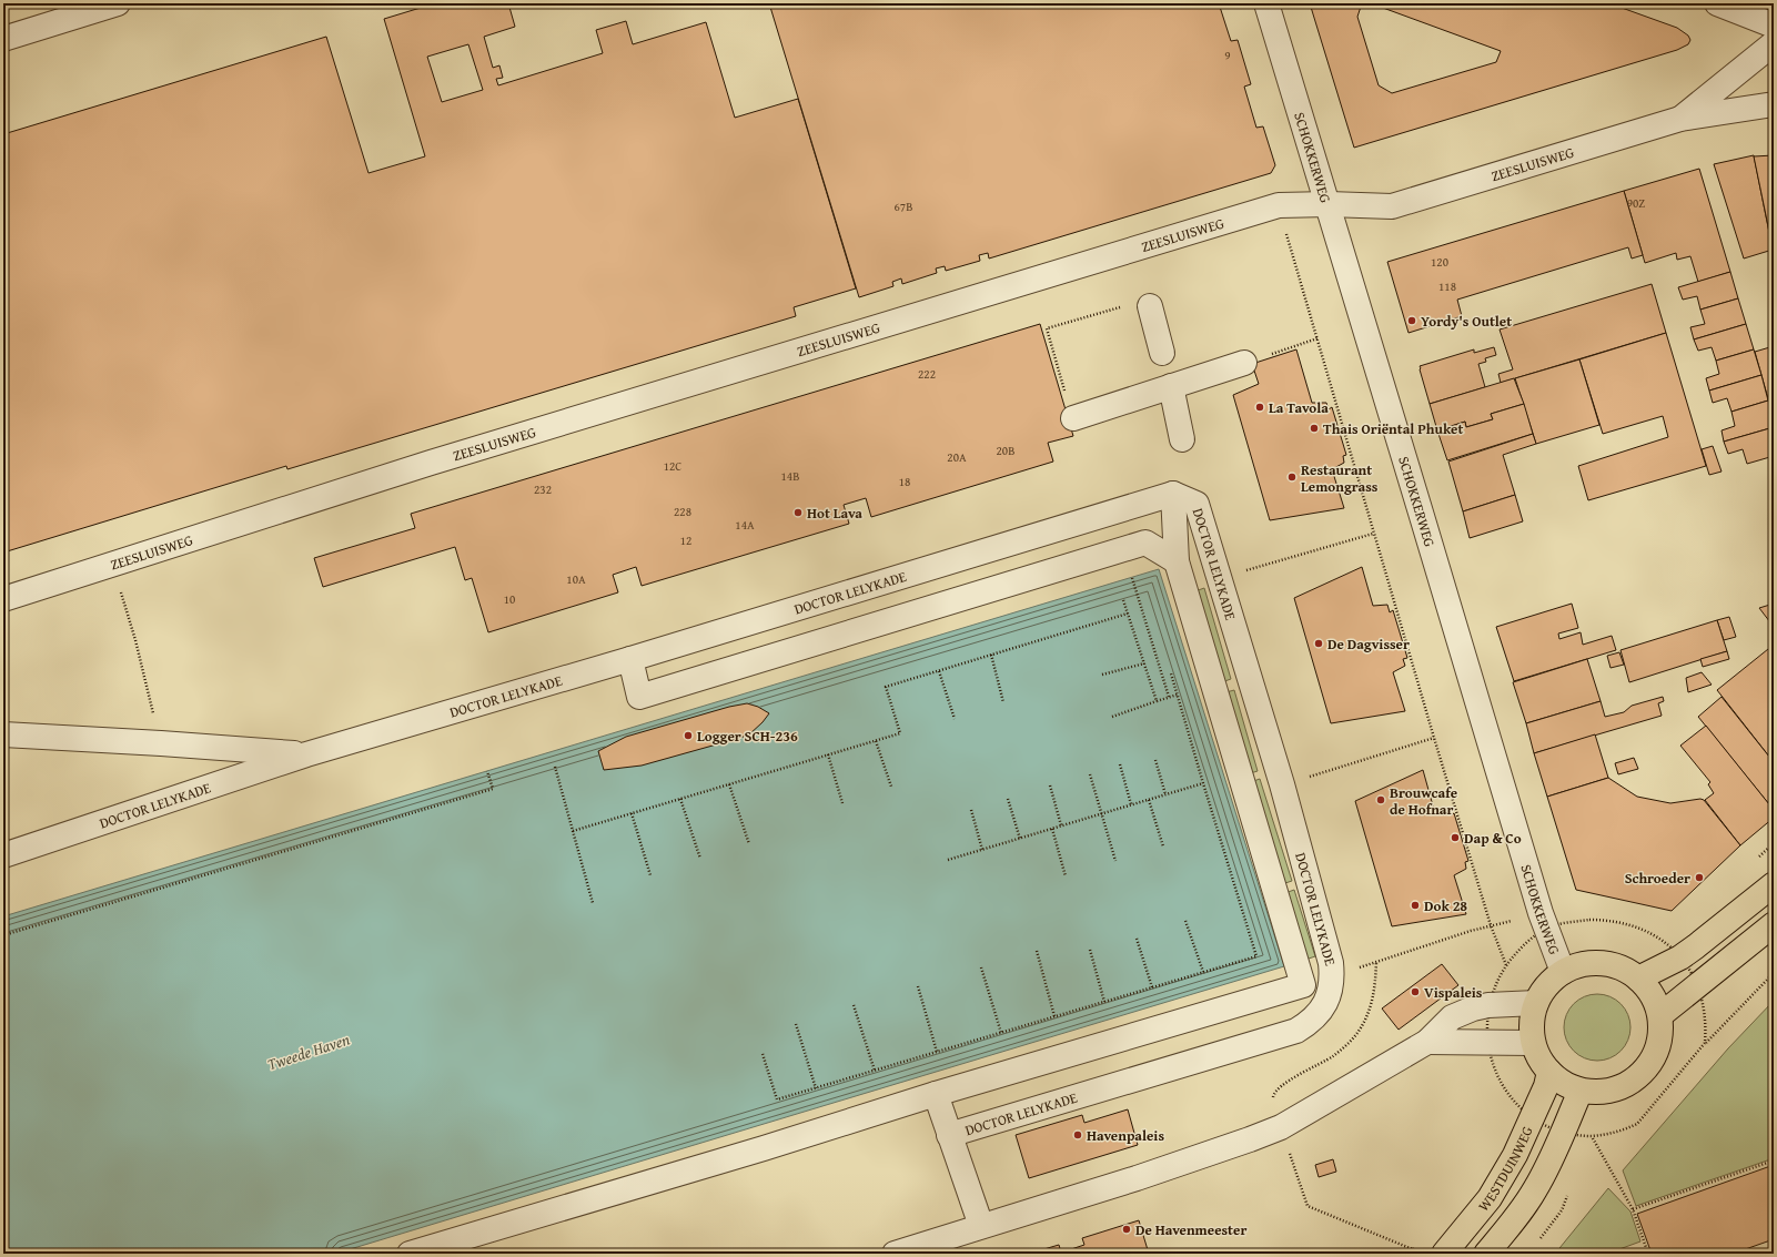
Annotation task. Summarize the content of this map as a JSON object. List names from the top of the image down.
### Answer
{
  "streets": {
    "main road": ["WESTDUINWEG"],
    "street": ["SCHOKKERWEG", "ZEESLUISWEG", "DOCTOR LELYKADE"]
  },
  "crossings": [
    ["SCHOKKERWEG", "ZEESLUISWEG"],
    ["SCHOKKERWEG", "WESTDUINWEG"]
  ],
  "water": ["Tweede Haven"],
  "places": [
    "Yordy's Outlet",
    "La Tavola",
    "Thais Oriëntal Phuket",
    "Restaurant Lemongrass",
    "Hot Lava",
    "De Dagvisser",
    "Logger SCH-236",
    "Brouwcafe de Hofnar",
    "Dap & Co",
    "Schroeder",
    "Dok 28",
    "Vispaleis",
    "Havenpaleis",
    "De Havenmeester"
  ],
  "house_numbers": [
    "9",
    "90Z",
    "67B",
    "120",
    "118",
    "222",
    "20B",
    "20A",
    "12C",
    "14B",
    "18",
    "232",
    "228",
    "14A",
    "12",
    "10A",
    "10"
  ]
}
